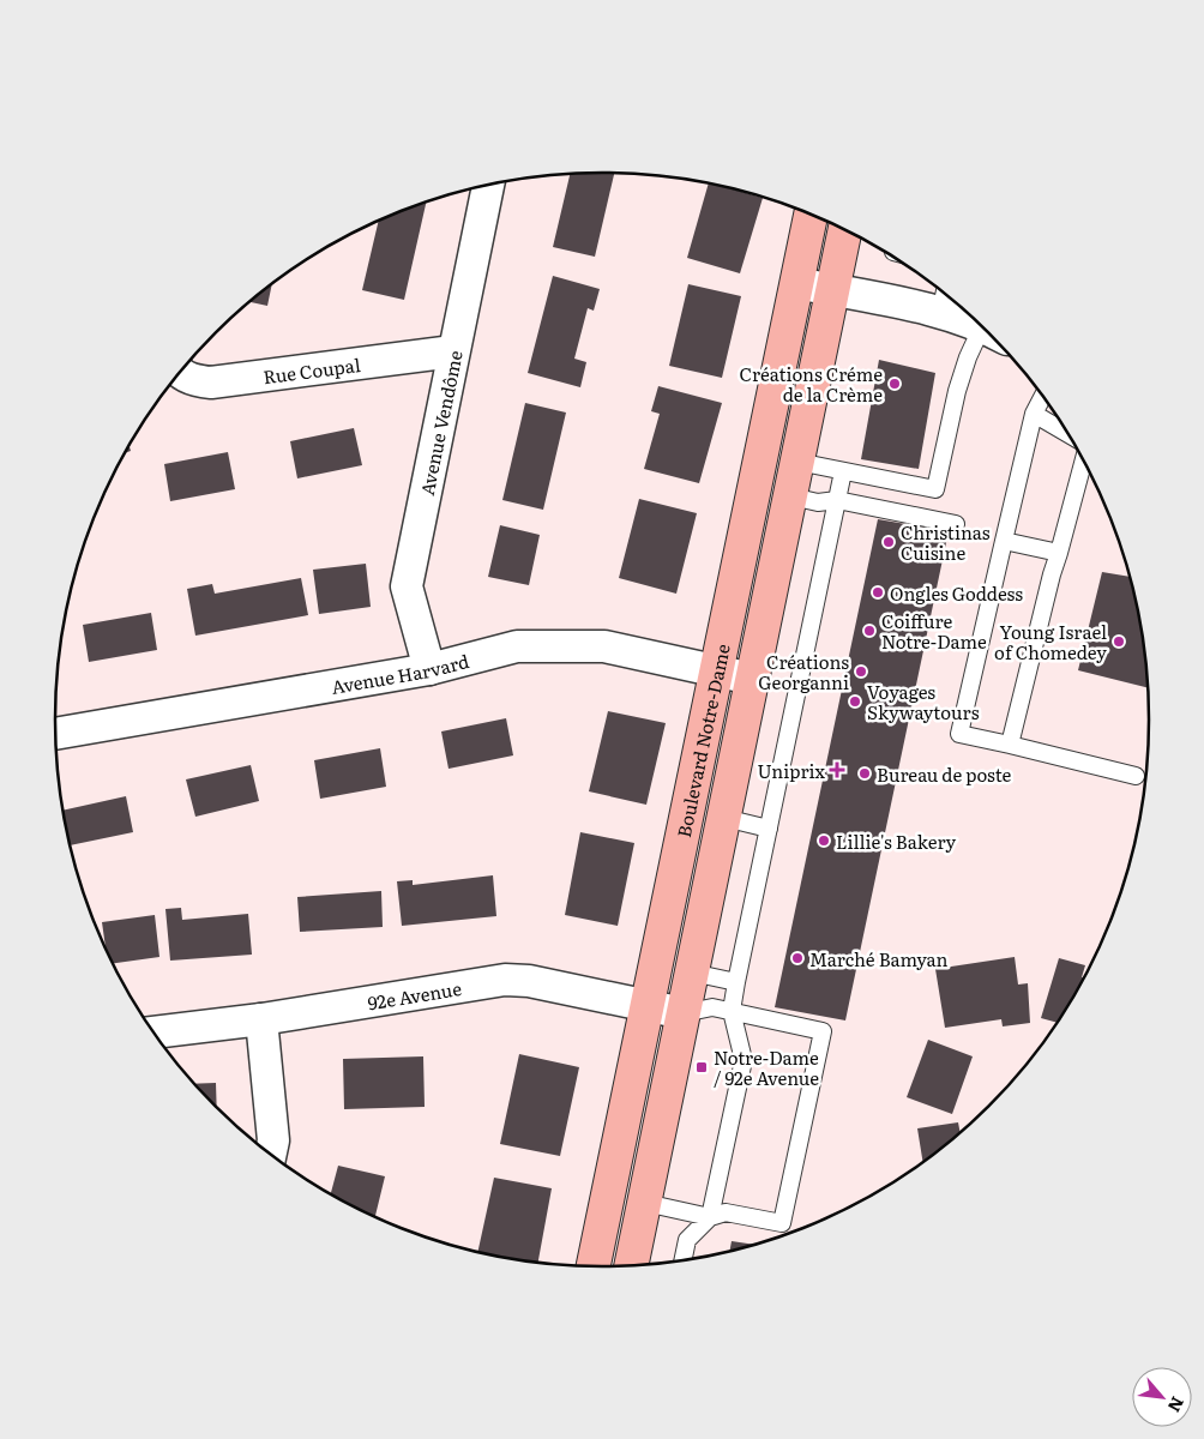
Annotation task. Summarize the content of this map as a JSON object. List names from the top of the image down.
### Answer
{
  "streets": {
    "street": [
      "Rue Coupal",
      "Avenue Vendôme",
      "Avenue Harvard",
      "Boulevard Notre-Dame",
      "92e Avenue"
    ]
  },
  "crossings": [
    ["Rue Coupal", "Avenue Vendôme"],
    ["Avenue Vendôme", "Avenue Harvard"],
    ["Avenue Harvard", "Boulevard Notre-Dame"],
    ["Boulevard Notre-Dame", "92e Avenue"]
  ],
  "places": {
    "other": [
      "Créations Créme de la Crème",
      "Christinas Cuisine",
      "Ongles Goddess",
      "Coiffure Notre-Dame",
      "Young Israel of Chomedey",
      "Créations Georganni",
      "Voyages Skywaytours",
      "Bureau de poste",
      "Lillie's Bakery",
      "Marché Bamyan"
    ],
    "health": ["Uniprix"],
    "transit": ["Notre-Dame / 92e Avenue"]
  },
  "north": "bottom right"
}
